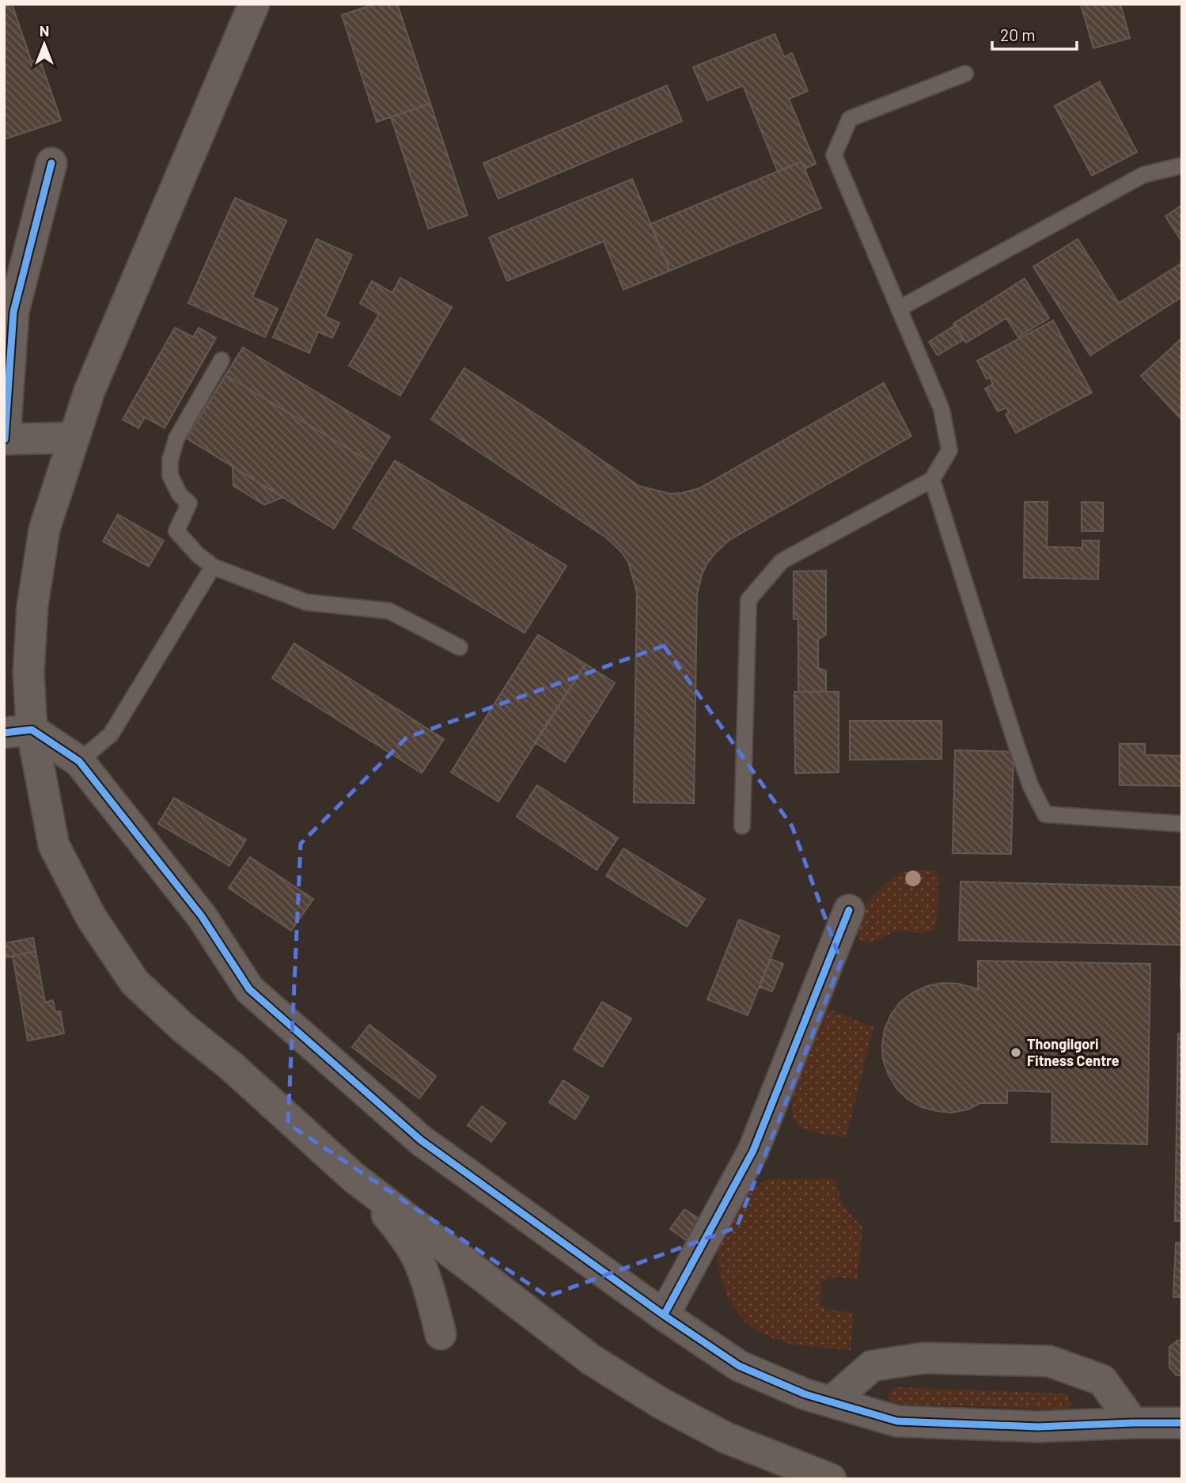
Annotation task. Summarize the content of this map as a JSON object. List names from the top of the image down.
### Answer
{
  "places": ["Thongilgori Fitness Centre"],
  "scale_bar": "20 m",
  "north": "top"
}
